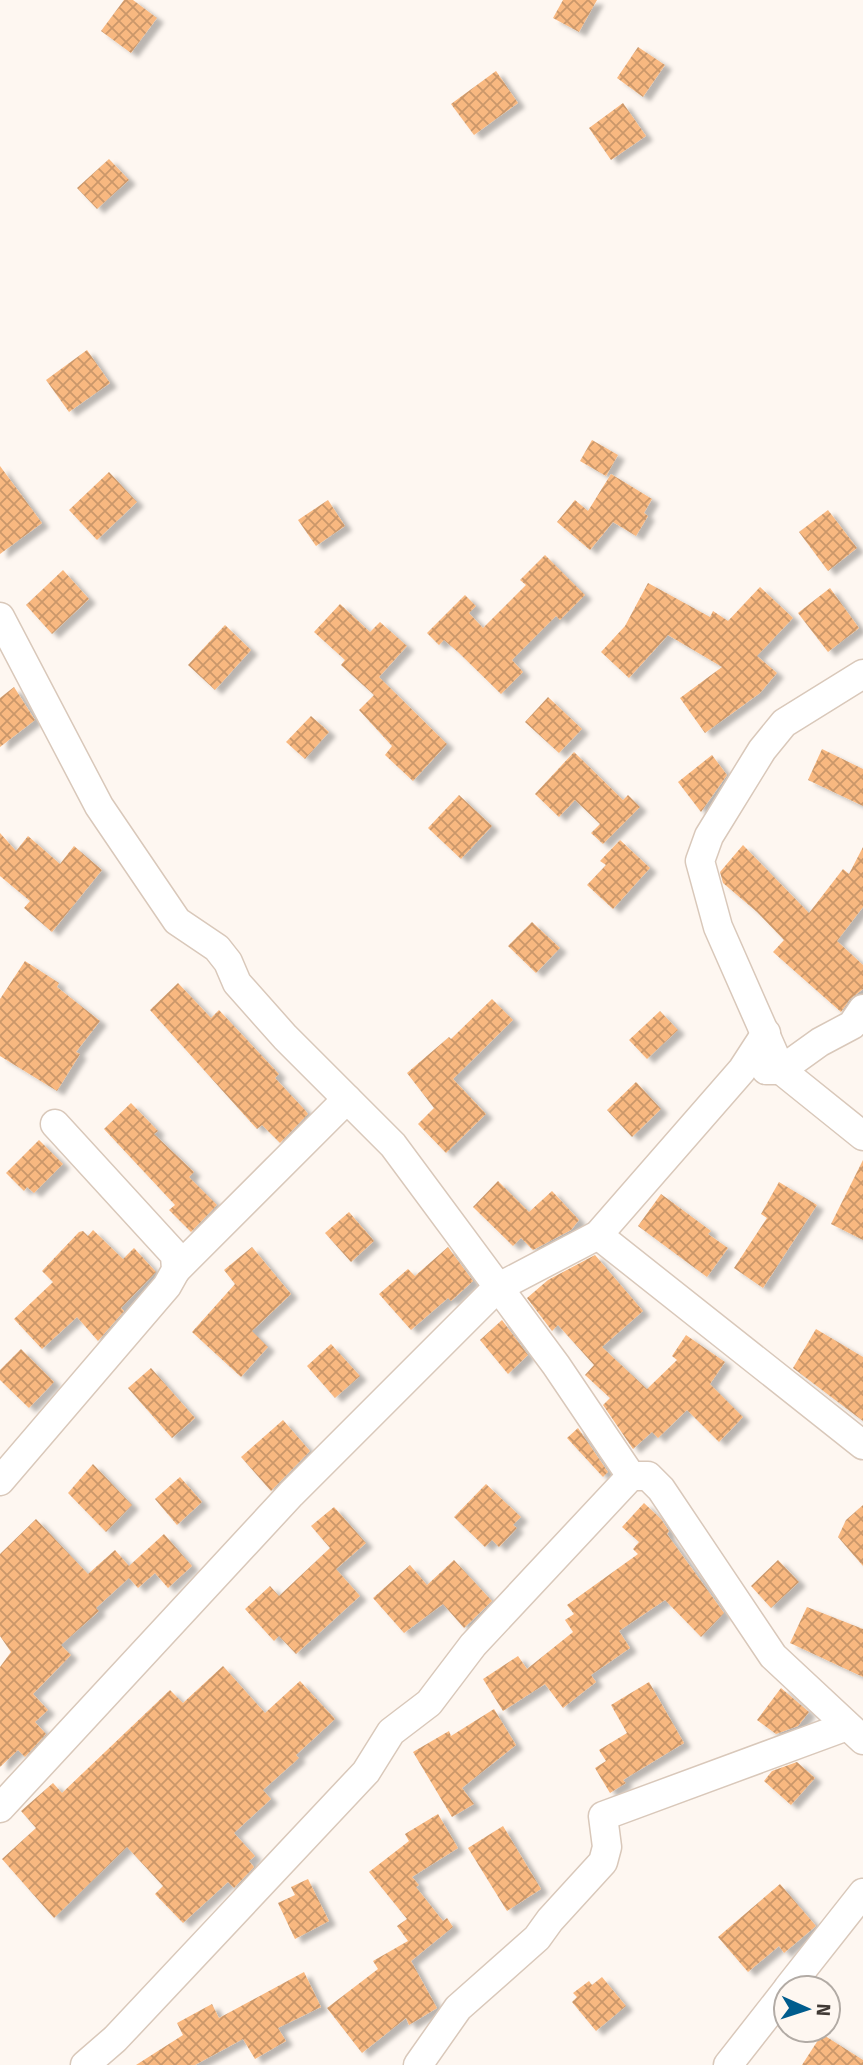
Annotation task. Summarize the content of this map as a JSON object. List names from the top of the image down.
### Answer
{
  "north": "right"
}
